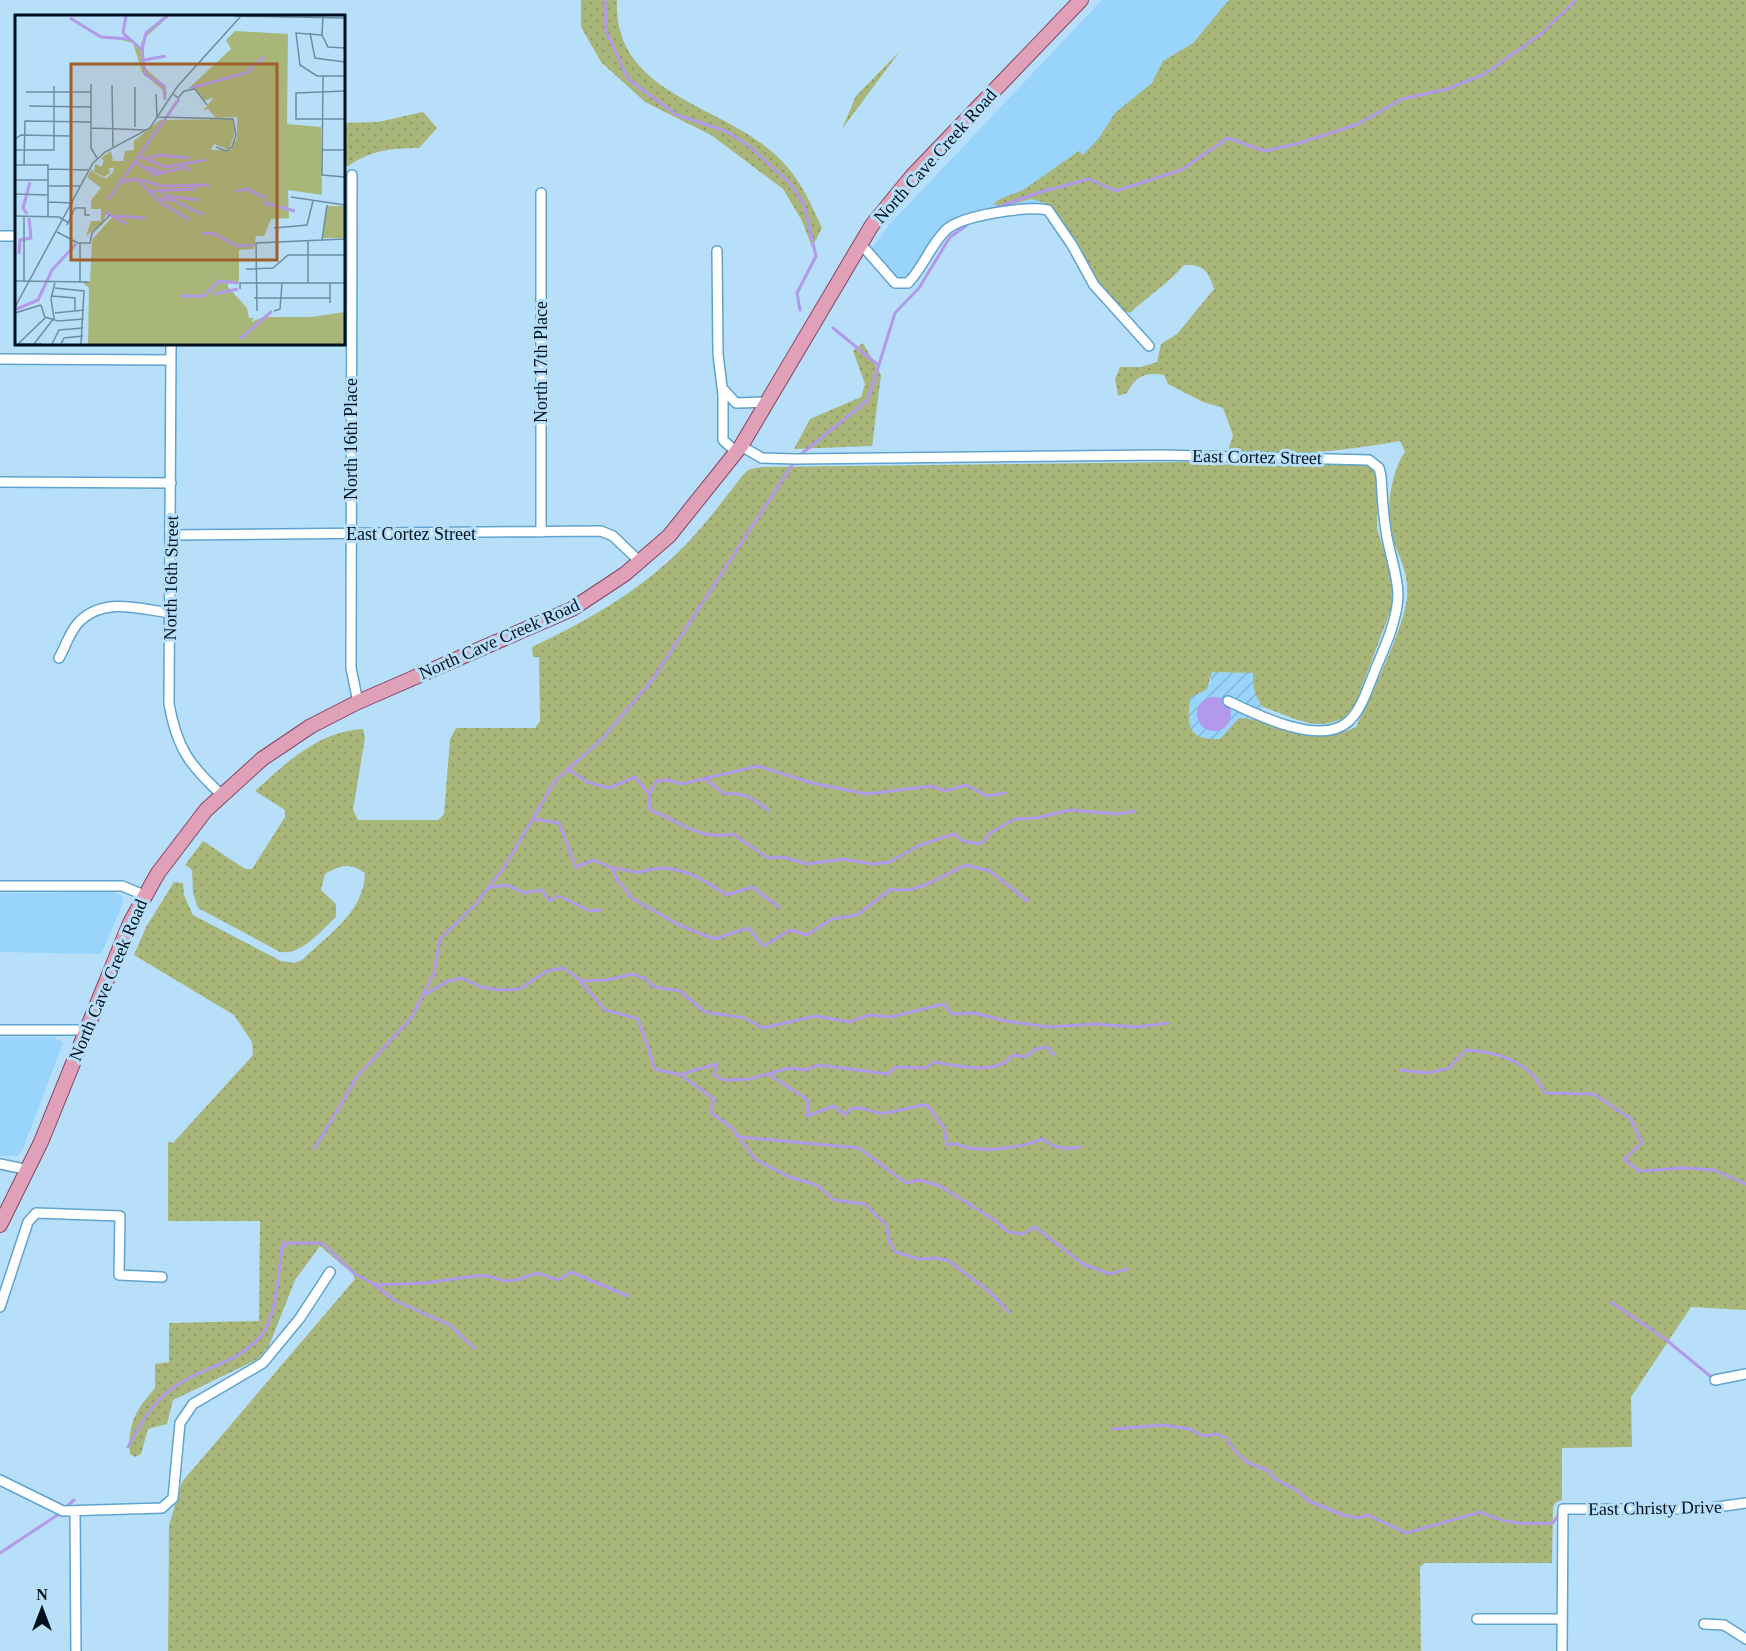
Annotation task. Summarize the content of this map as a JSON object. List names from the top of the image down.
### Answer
{
  "streets": {
    "main road": ["North Cave Creek Road"],
    "street": [
      "North 17th Place",
      "North 16th Place",
      "East Cortez Street",
      "North 16th Street",
      "East Christy Drive"
    ]
  },
  "crossings": [
    ["North Cave Creek Road", "North 16th Place"],
    ["North Cave Creek Road", "East Cortez Street"],
    ["North Cave Creek Road", "North 16th Street"],
    ["North 17th Place", "East Cortez Street"],
    ["North 16th Place", "East Cortez Street"],
    ["East Cortez Street", "North 16th Street"]
  ],
  "north": "top"
}
